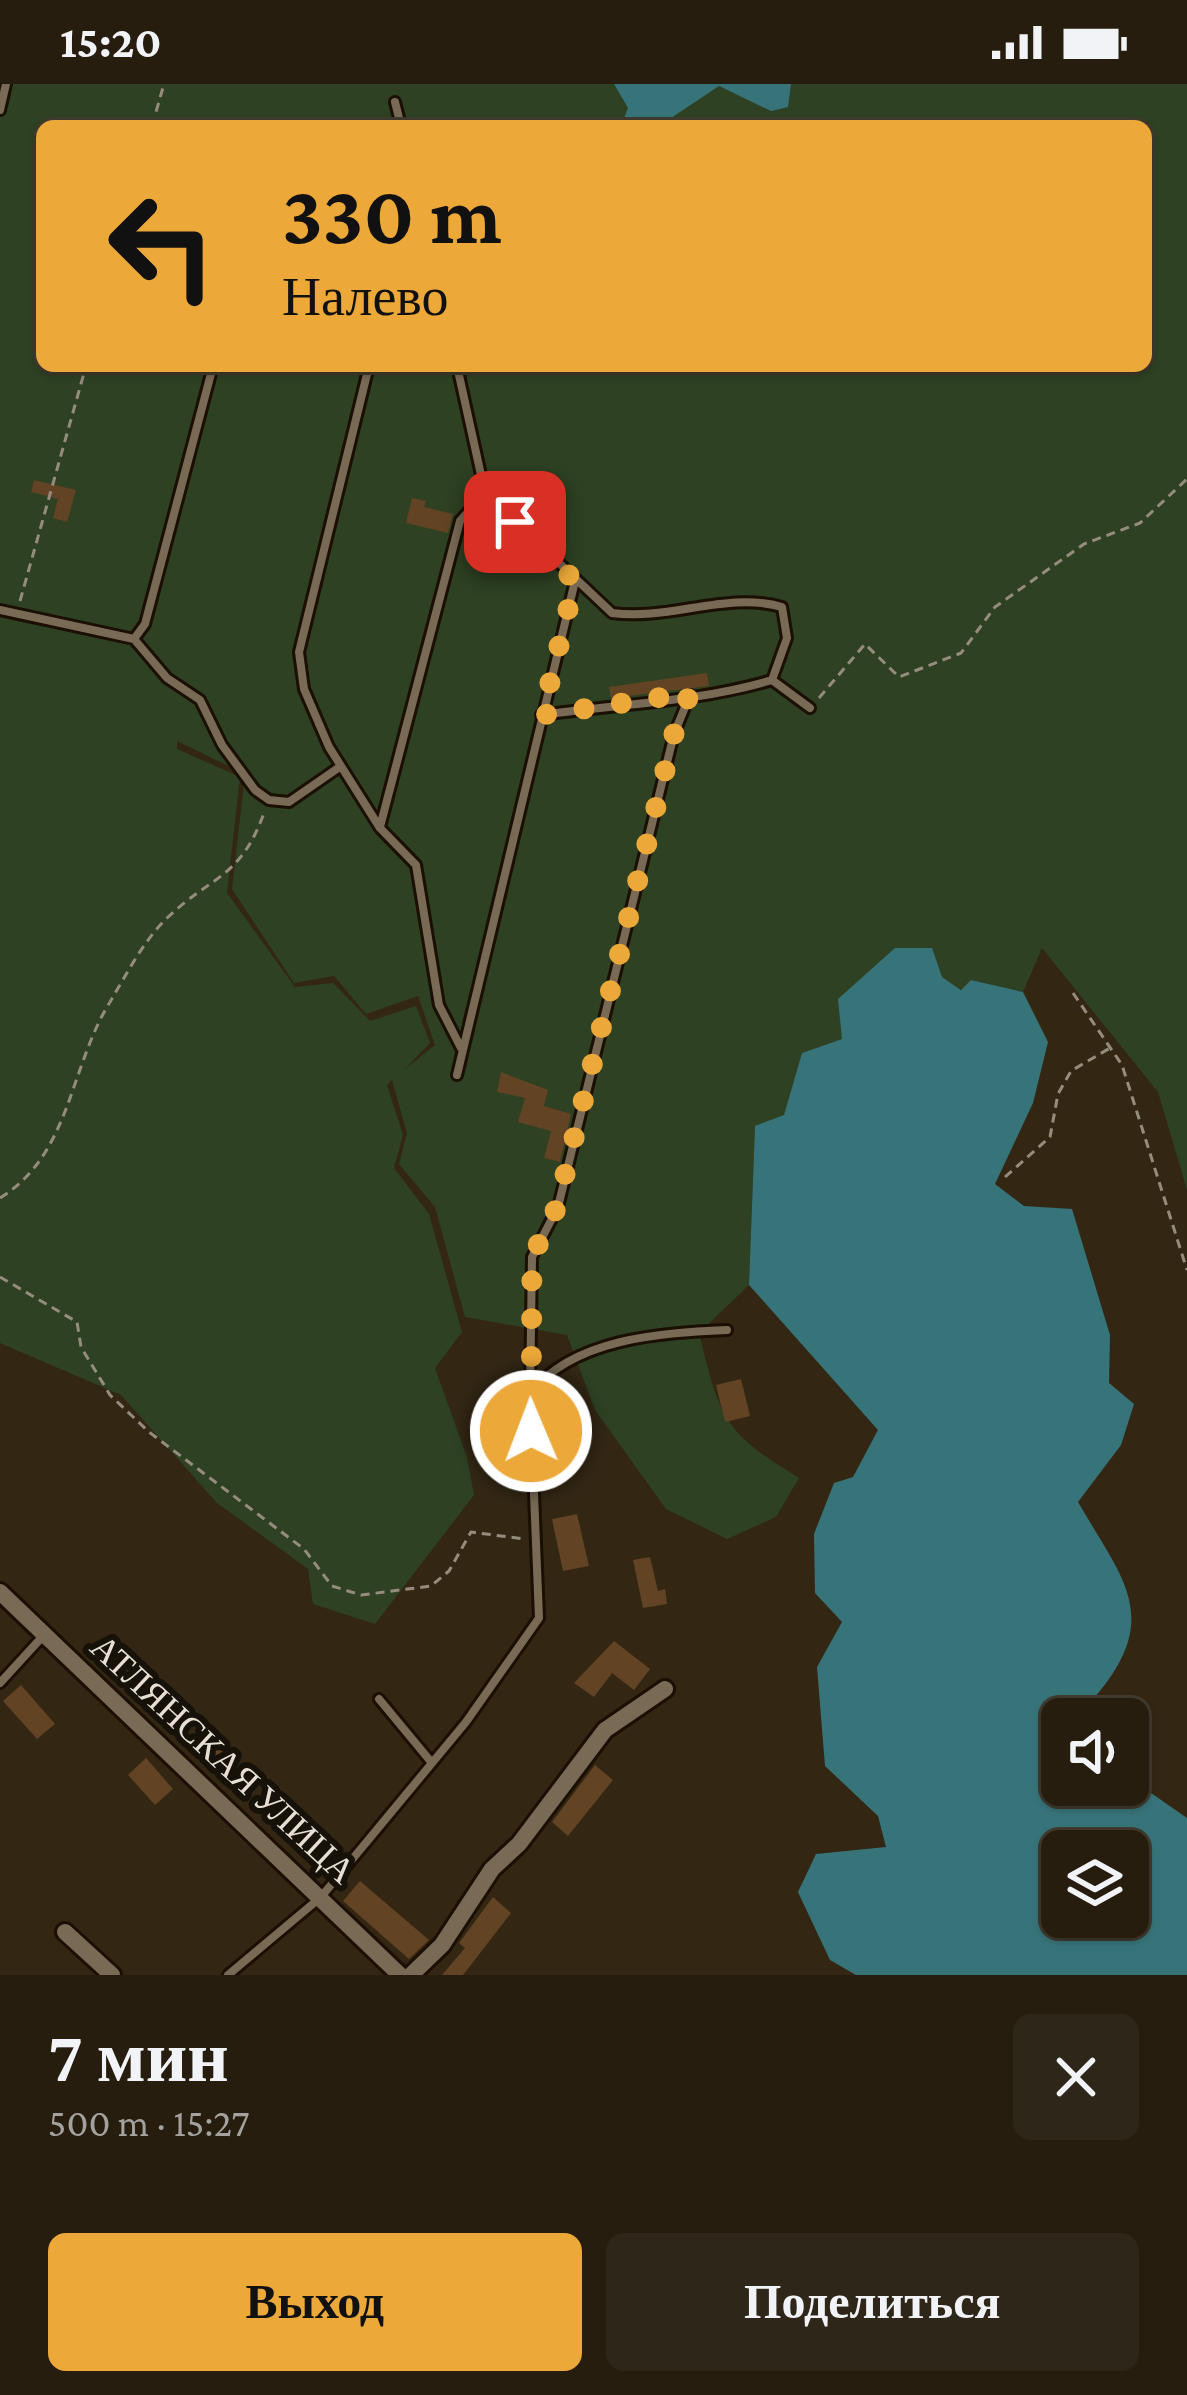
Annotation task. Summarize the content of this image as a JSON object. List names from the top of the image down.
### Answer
{
  "streets": {
    "street": ["АТЛЯНСКАЯ УЛИЦА"]
  },
  "page": {
    "status": "15:20",
    "turn": ["330 m", "Налево"],
    "heading": ["7 мин", "500 m · 15:27"],
    "buttons": ["Выход", "Поделиться"]
  }
}
